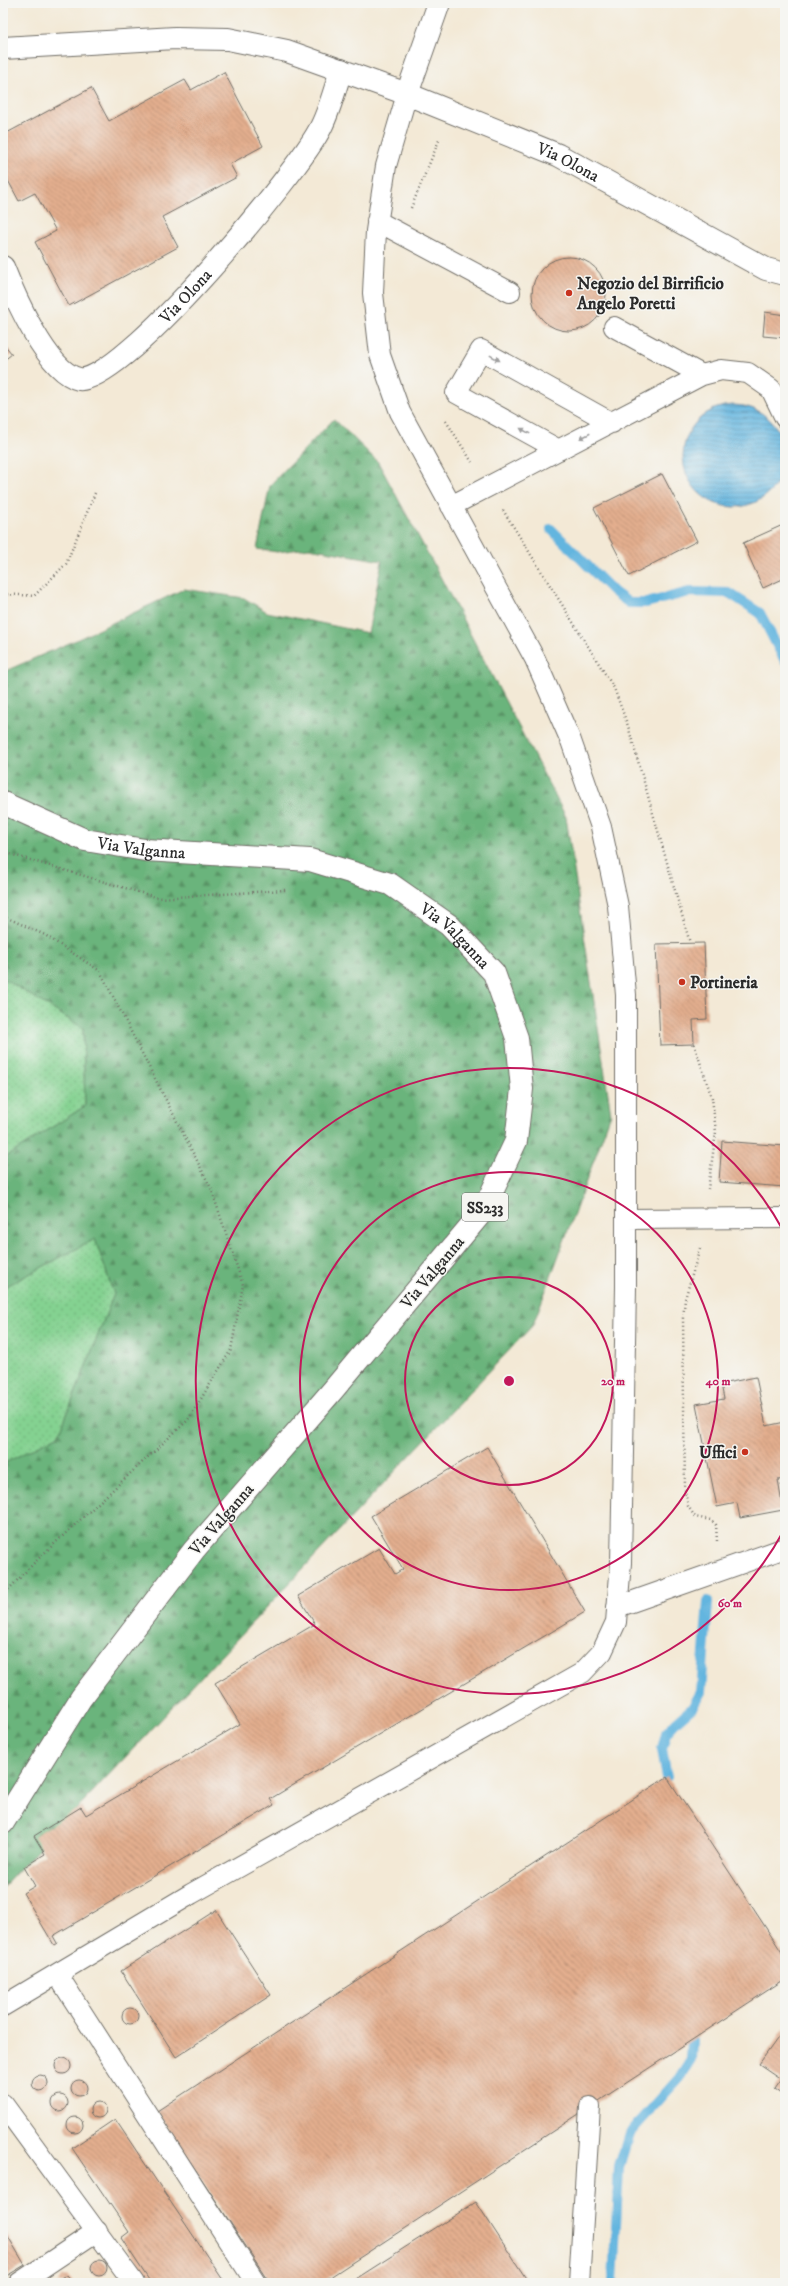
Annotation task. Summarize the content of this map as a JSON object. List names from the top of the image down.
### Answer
{
  "streets": {
    "main road": ["Via Olona", "Via Valganna", "SS233"]
  },
  "places": ["Negozio del Birrificio Angelo Poretti", "Portineria", "Uffici"],
  "rings": ["20 m", "40 m", "60 m"]
}
